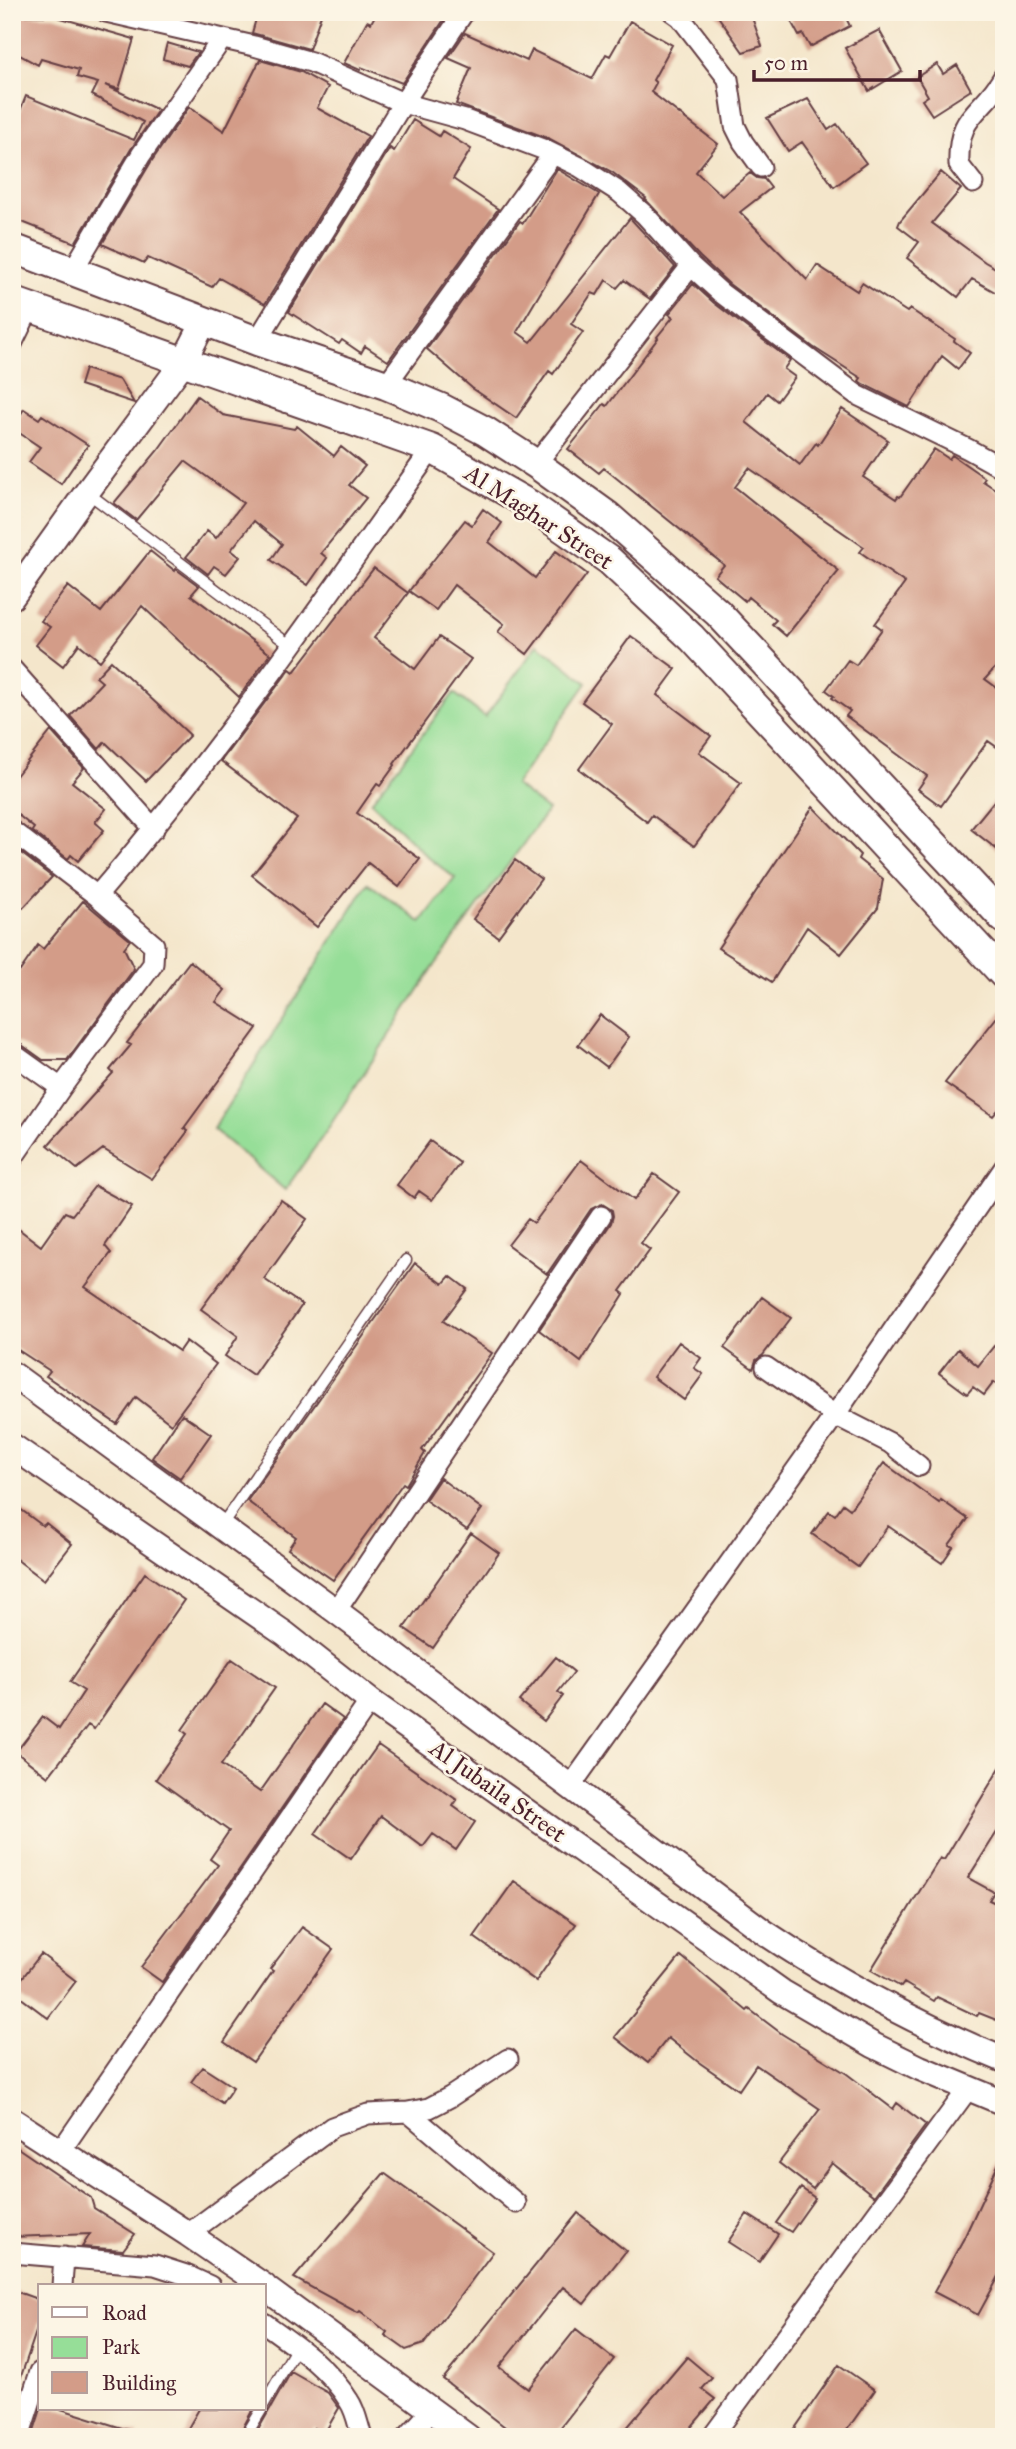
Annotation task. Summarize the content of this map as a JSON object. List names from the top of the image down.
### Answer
{
  "streets": {
    "main road": ["Al Maghar Street"],
    "street": ["Al Jubaila Street"]
  },
  "legend": ["Road", "Park", "Building"],
  "scale_bar": "50 m"
}
